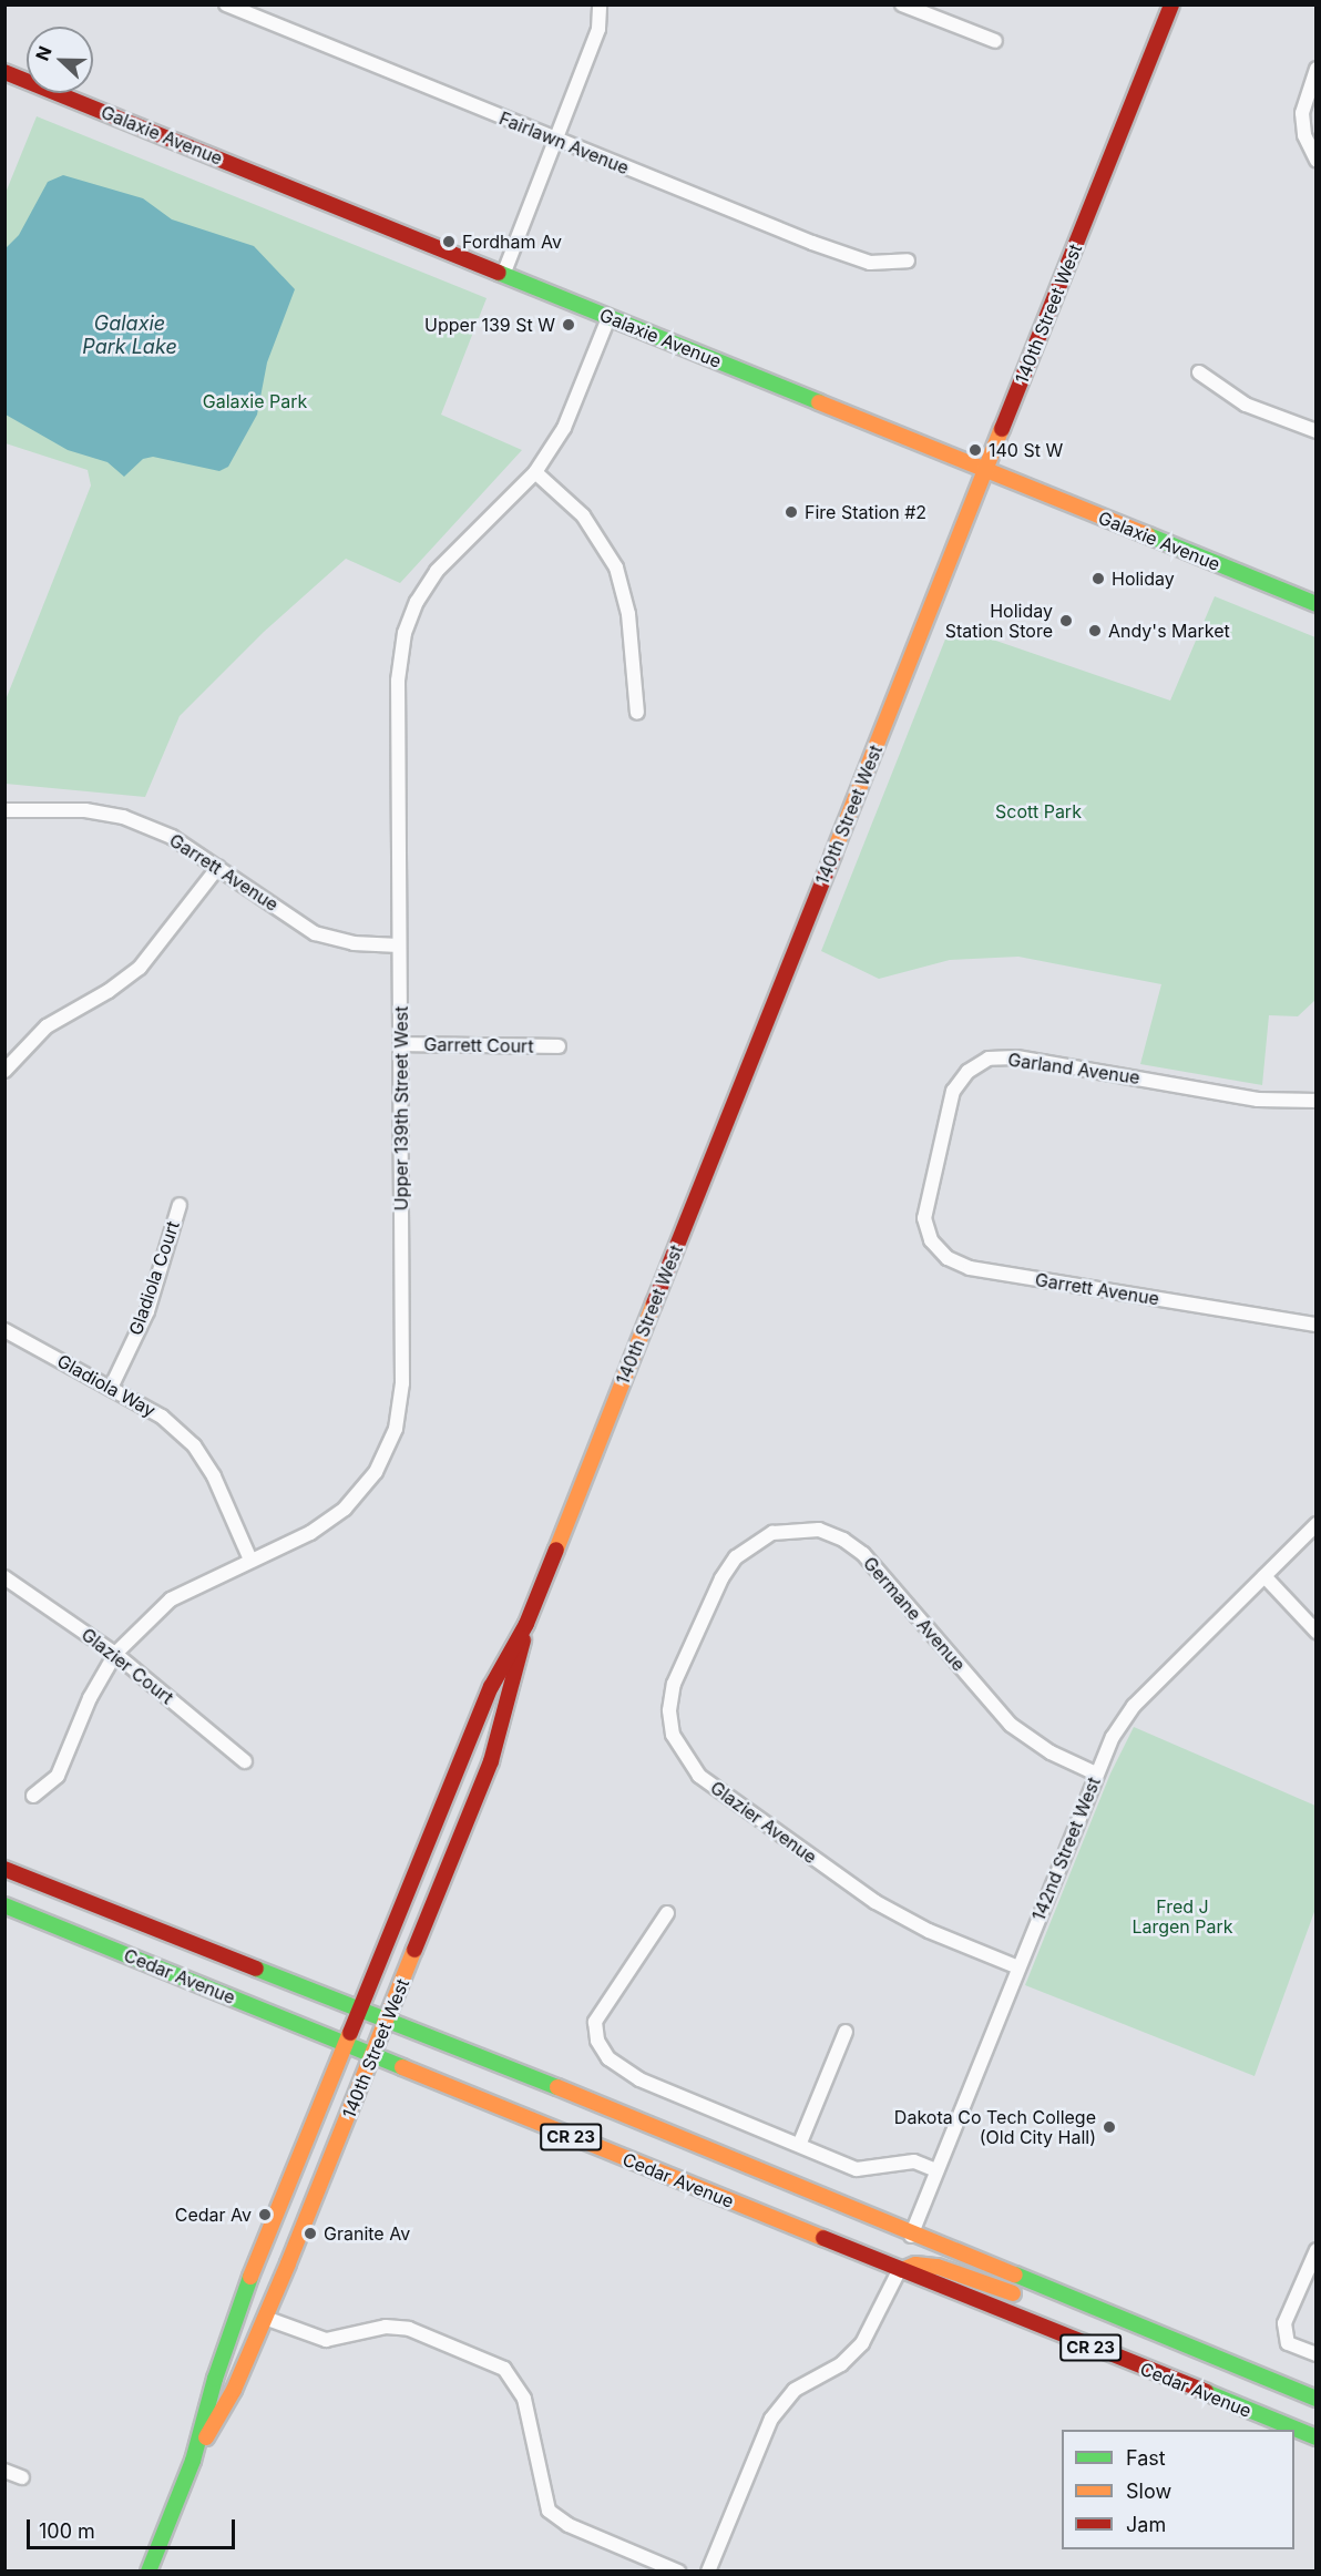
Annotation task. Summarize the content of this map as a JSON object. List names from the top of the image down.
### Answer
{
  "streets": {
    "main road": [
      "Galaxie Avenue",
      "140th Street West",
      "Cedar Avenue",
      "CR 23"
    ],
    "street": [
      "Fairlawn Avenue",
      "Garrett Avenue",
      "Garrett Court",
      "Garland Avenue",
      "Upper 139th Street West",
      "Gladiola Court",
      "Gladiola Way",
      "Germane Avenue",
      "Glazier Court",
      "Glazier Avenue",
      "142nd Street West"
    ]
  },
  "crossings": [
    ["Galaxie Avenue", "140th Street West"],
    ["Galaxie Avenue", "Upper 139th Street West"],
    ["140th Street West", "Cedar Avenue"],
    ["Garrett Avenue", "Garland Avenue"],
    ["Garrett Avenue", "Upper 139th Street West"],
    ["Garrett Court", "Upper 139th Street West"],
    ["Upper 139th Street West", "Gladiola Way"],
    ["Upper 139th Street West", "Glazier Court"],
    ["Gladiola Court", "Gladiola Way"],
    ["Germane Avenue", "Glazier Avenue"],
    ["Germane Avenue", "142nd Street West"],
    ["Glazier Avenue", "142nd Street West"],
    ["142nd Street West", "Cedar Avenue"]
  ],
  "water": ["Galaxie Park Lake"],
  "parks": ["Galaxie Park", "Scott Park", "Fred J Largen Park"],
  "places": [
    "Fordham Av",
    "Upper 139 St W",
    "140 St W",
    "Fire Station #2",
    "Holiday",
    "Holiday Station Store",
    "Andy's Market",
    "Dakota Co Tech College (Old City Hall)",
    "Cedar Av",
    "Granite Av"
  ],
  "legend": ["Fast", "Slow", "Jam"],
  "scale_bar": "100 m",
  "north": "left"
}
